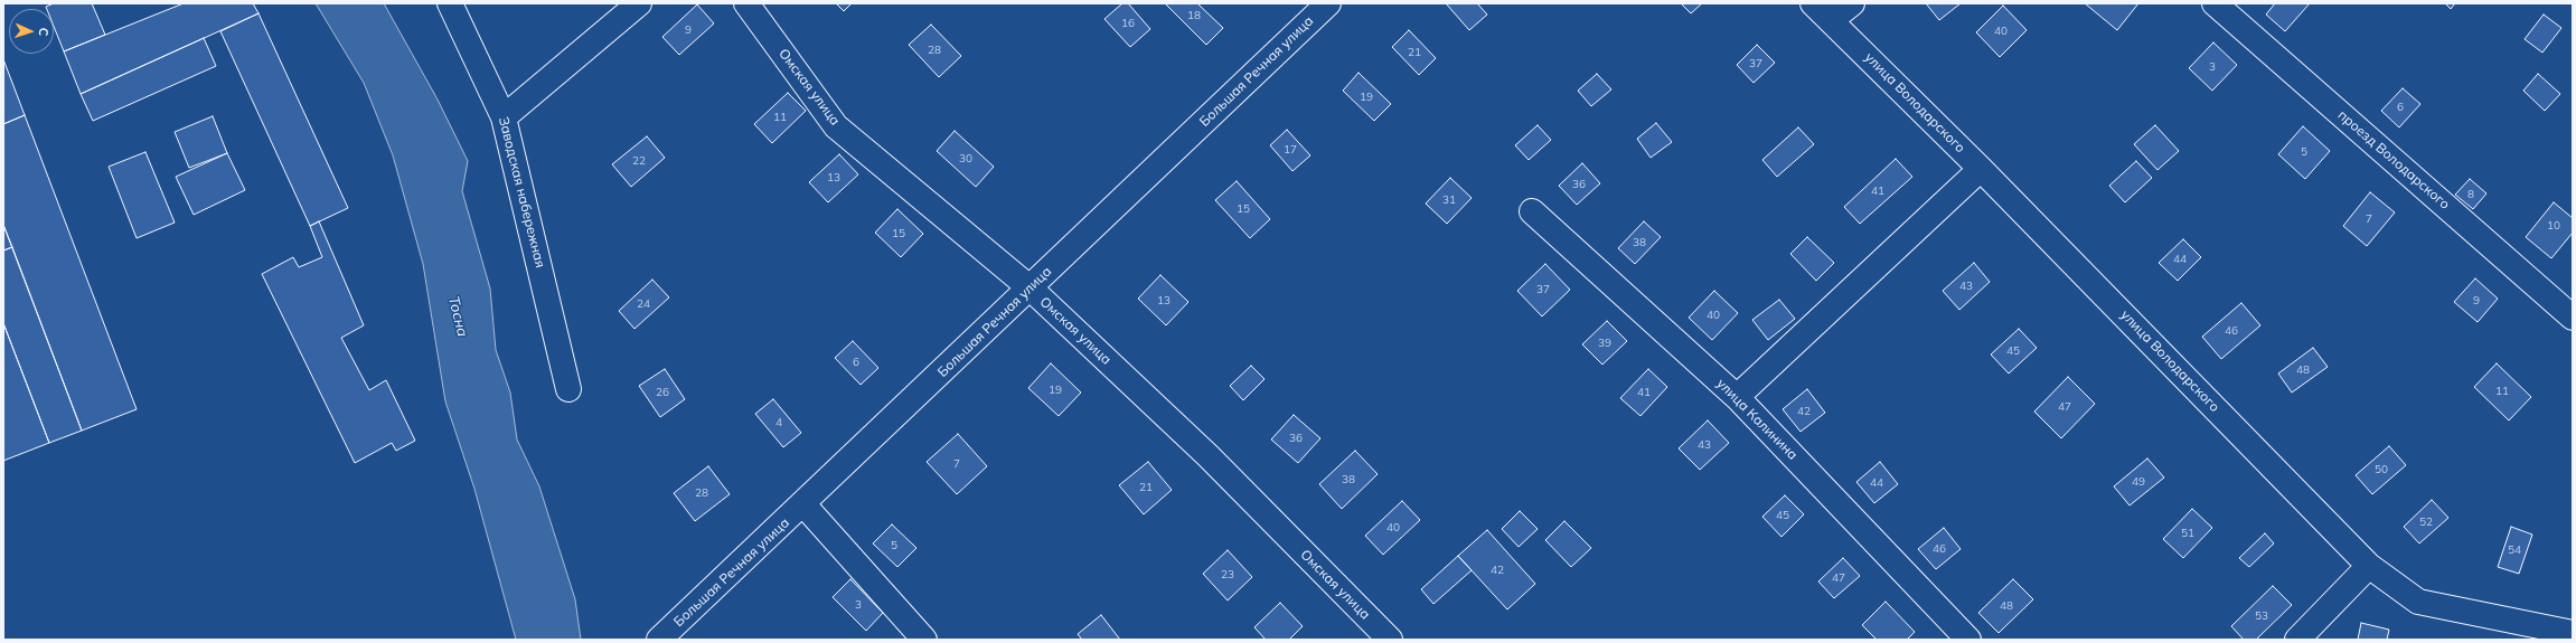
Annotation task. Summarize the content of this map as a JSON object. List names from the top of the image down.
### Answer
{
  "streets": {
    "street": [
      "Большая Речная улица",
      "Омская улица",
      "улица Володарского",
      "проезд Володарского",
      "Заводская набережная",
      "улица Калинина"
    ]
  },
  "crossings": [
    ["Большая Речная улица", "Омская улица"]
  ],
  "water": ["Тосна"],
  "house_numbers": [
    "18",
    "16",
    "9",
    "40",
    "28",
    "21",
    "37",
    "3",
    "19",
    "6",
    "11",
    "17",
    "5",
    "30",
    "22",
    "13",
    "36",
    "41",
    "8",
    "31",
    "15",
    "7",
    "10",
    "15",
    "38",
    "44",
    "43",
    "37",
    "13",
    "9",
    "24",
    "40",
    "46",
    "39",
    "45",
    "6",
    "48",
    "19",
    "11",
    "26",
    "41",
    "47",
    "42",
    "4",
    "36",
    "43",
    "7",
    "50",
    "38",
    "49",
    "44",
    "21",
    "28",
    "45",
    "52",
    "40",
    "51",
    "5",
    "46",
    "54",
    "42",
    "23",
    "47",
    "3",
    "48",
    "53"
  ],
  "north": "right"
}
